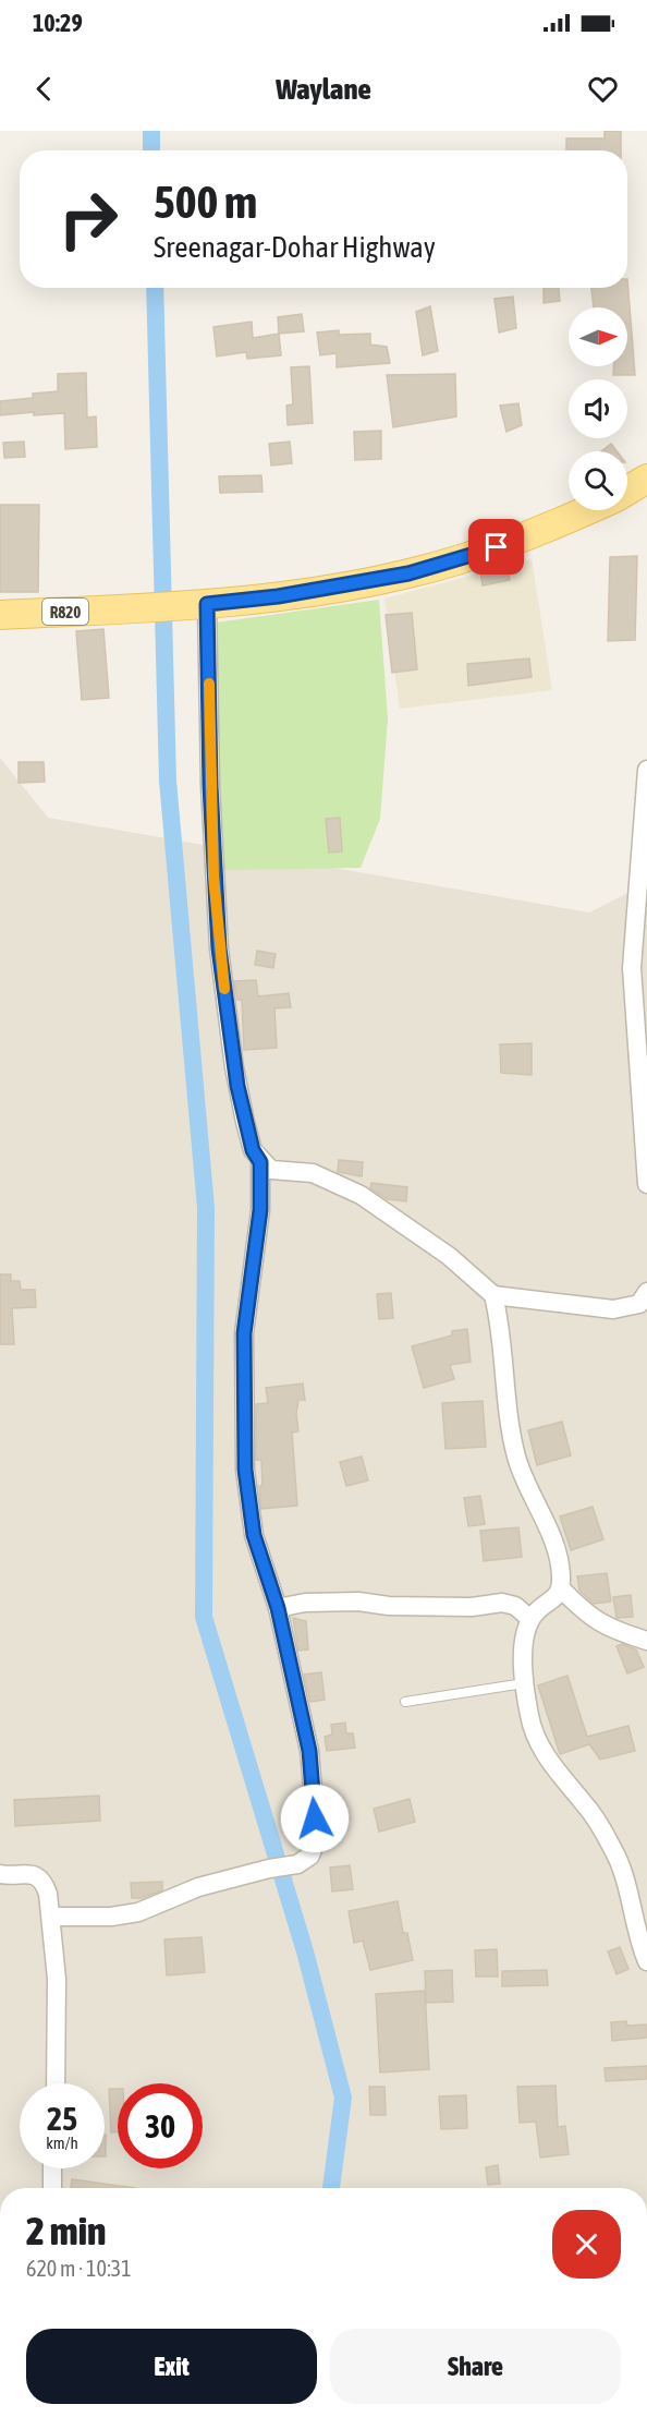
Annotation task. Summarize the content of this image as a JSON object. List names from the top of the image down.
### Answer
{
  "streets": {
    "main road": ["R820"]
  },
  "north": "right",
  "page": {
    "status": "10:29",
    "header": "Waylane",
    "turn": ["500 m", "Sreenagar-Dohar Highway"],
    "speed": "25 km/h",
    "limit": "30",
    "heading": ["2 min", "620 m · 10:31"],
    "buttons": ["Exit", "Share"]
  }
}
